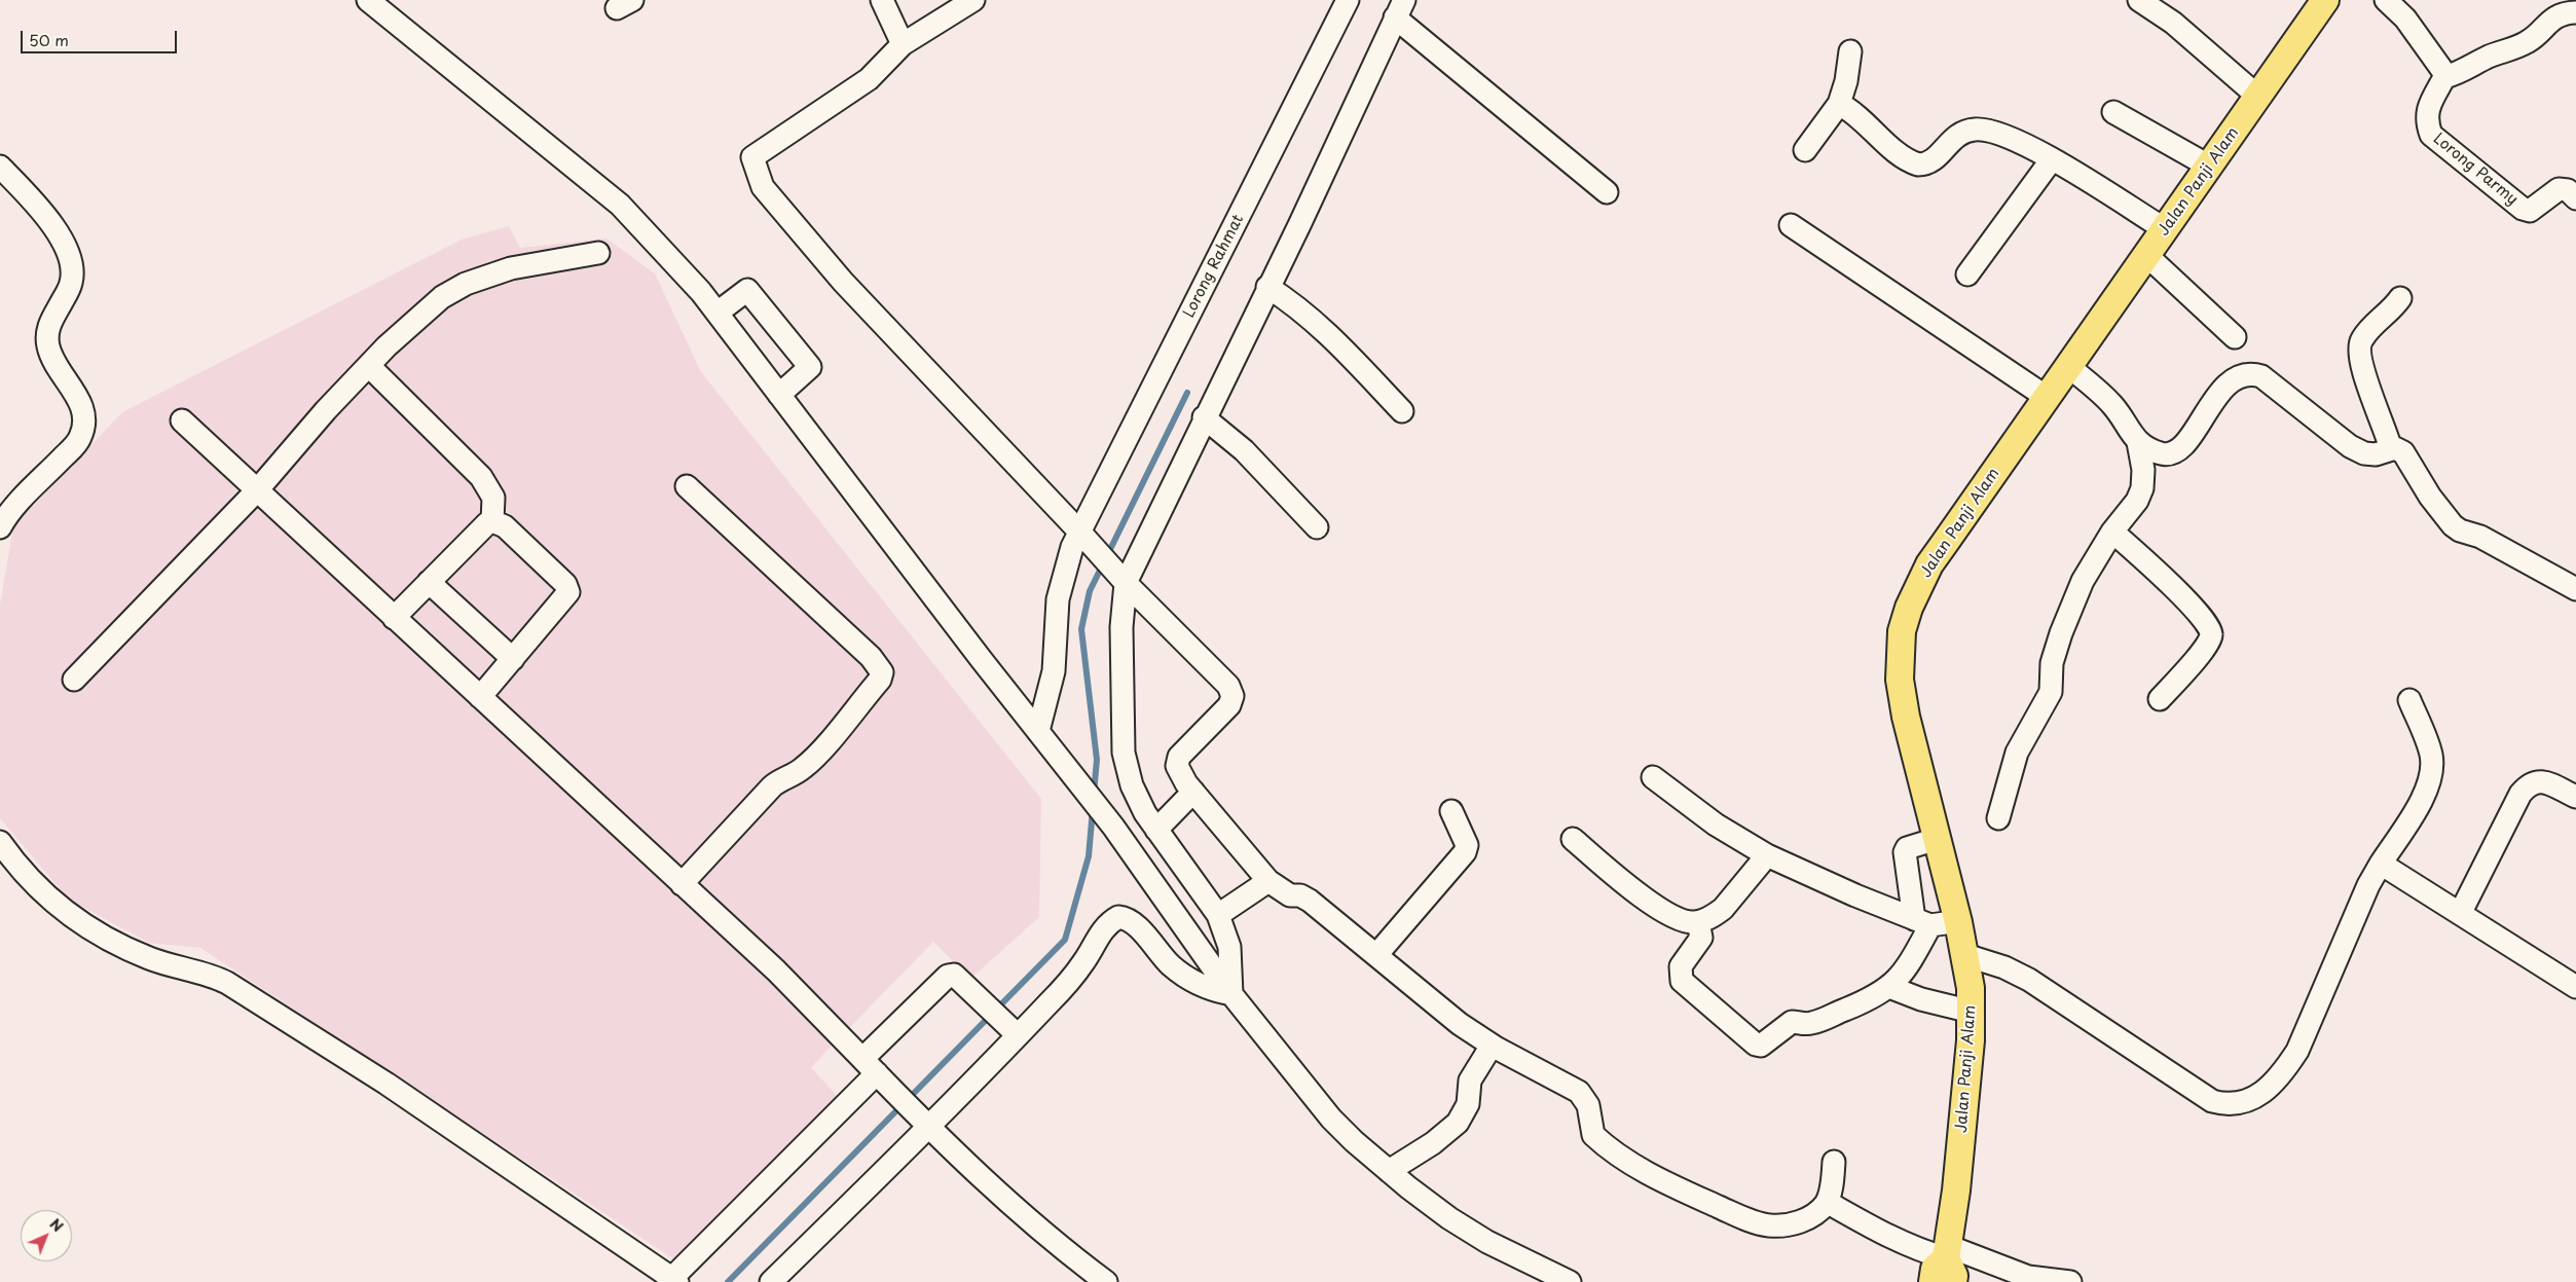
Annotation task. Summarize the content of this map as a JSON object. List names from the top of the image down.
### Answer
{
  "streets": {
    "main road": ["Jalan Panji Alam"],
    "street": ["Lorong Parmy", "Lorong Rahmat"]
  },
  "scale_bar": "50 m",
  "north": "top right"
}
